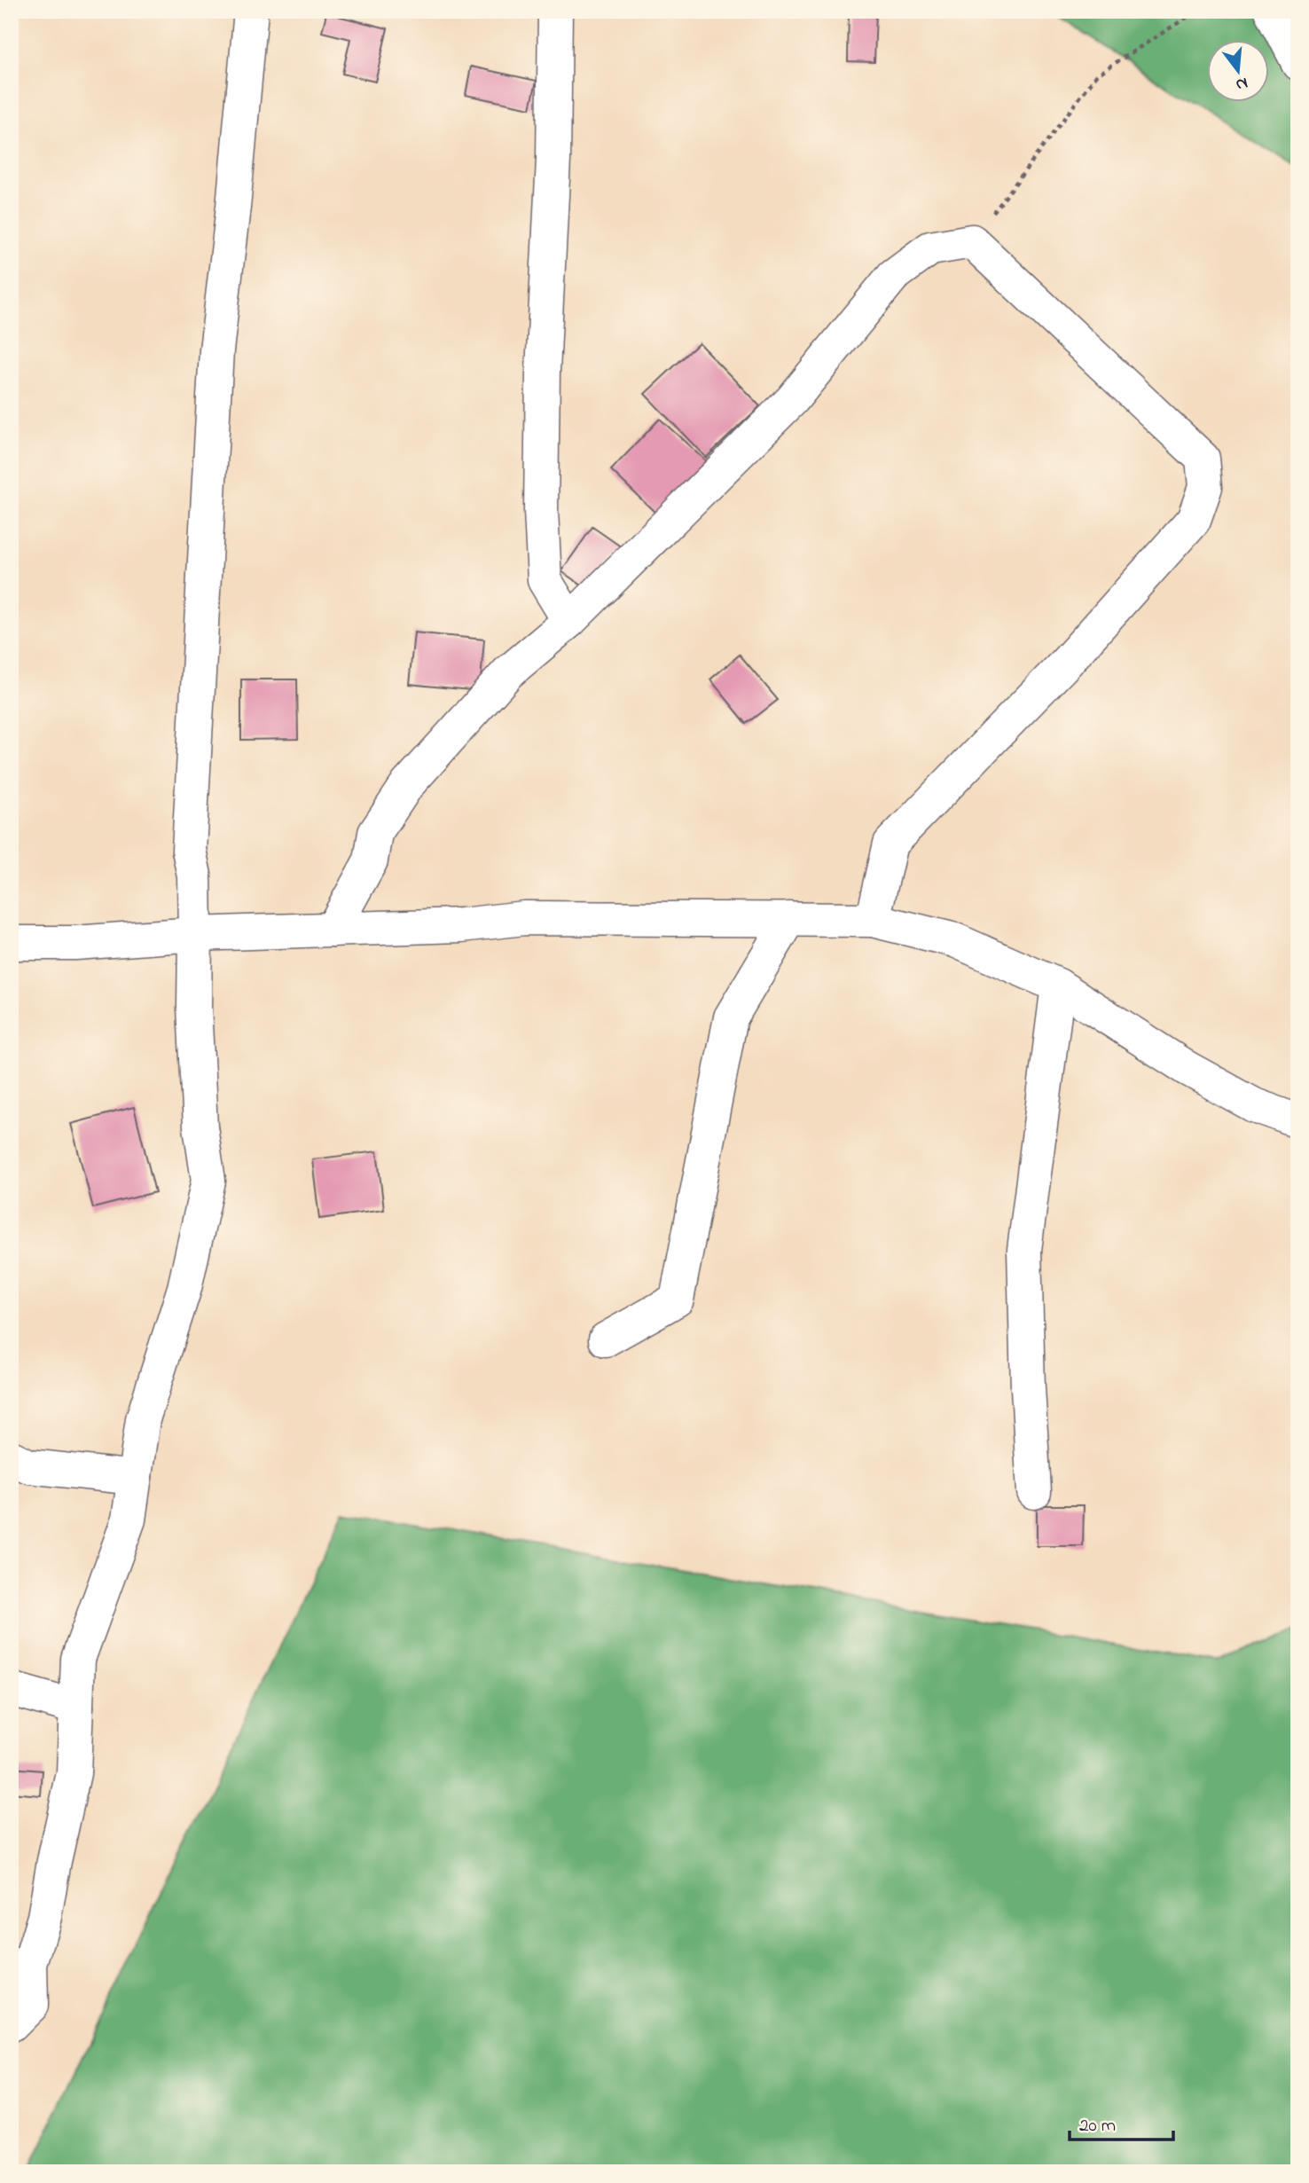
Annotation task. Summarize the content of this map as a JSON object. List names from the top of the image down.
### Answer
{
  "scale_bar": "20 m",
  "north": "bottom"
}
